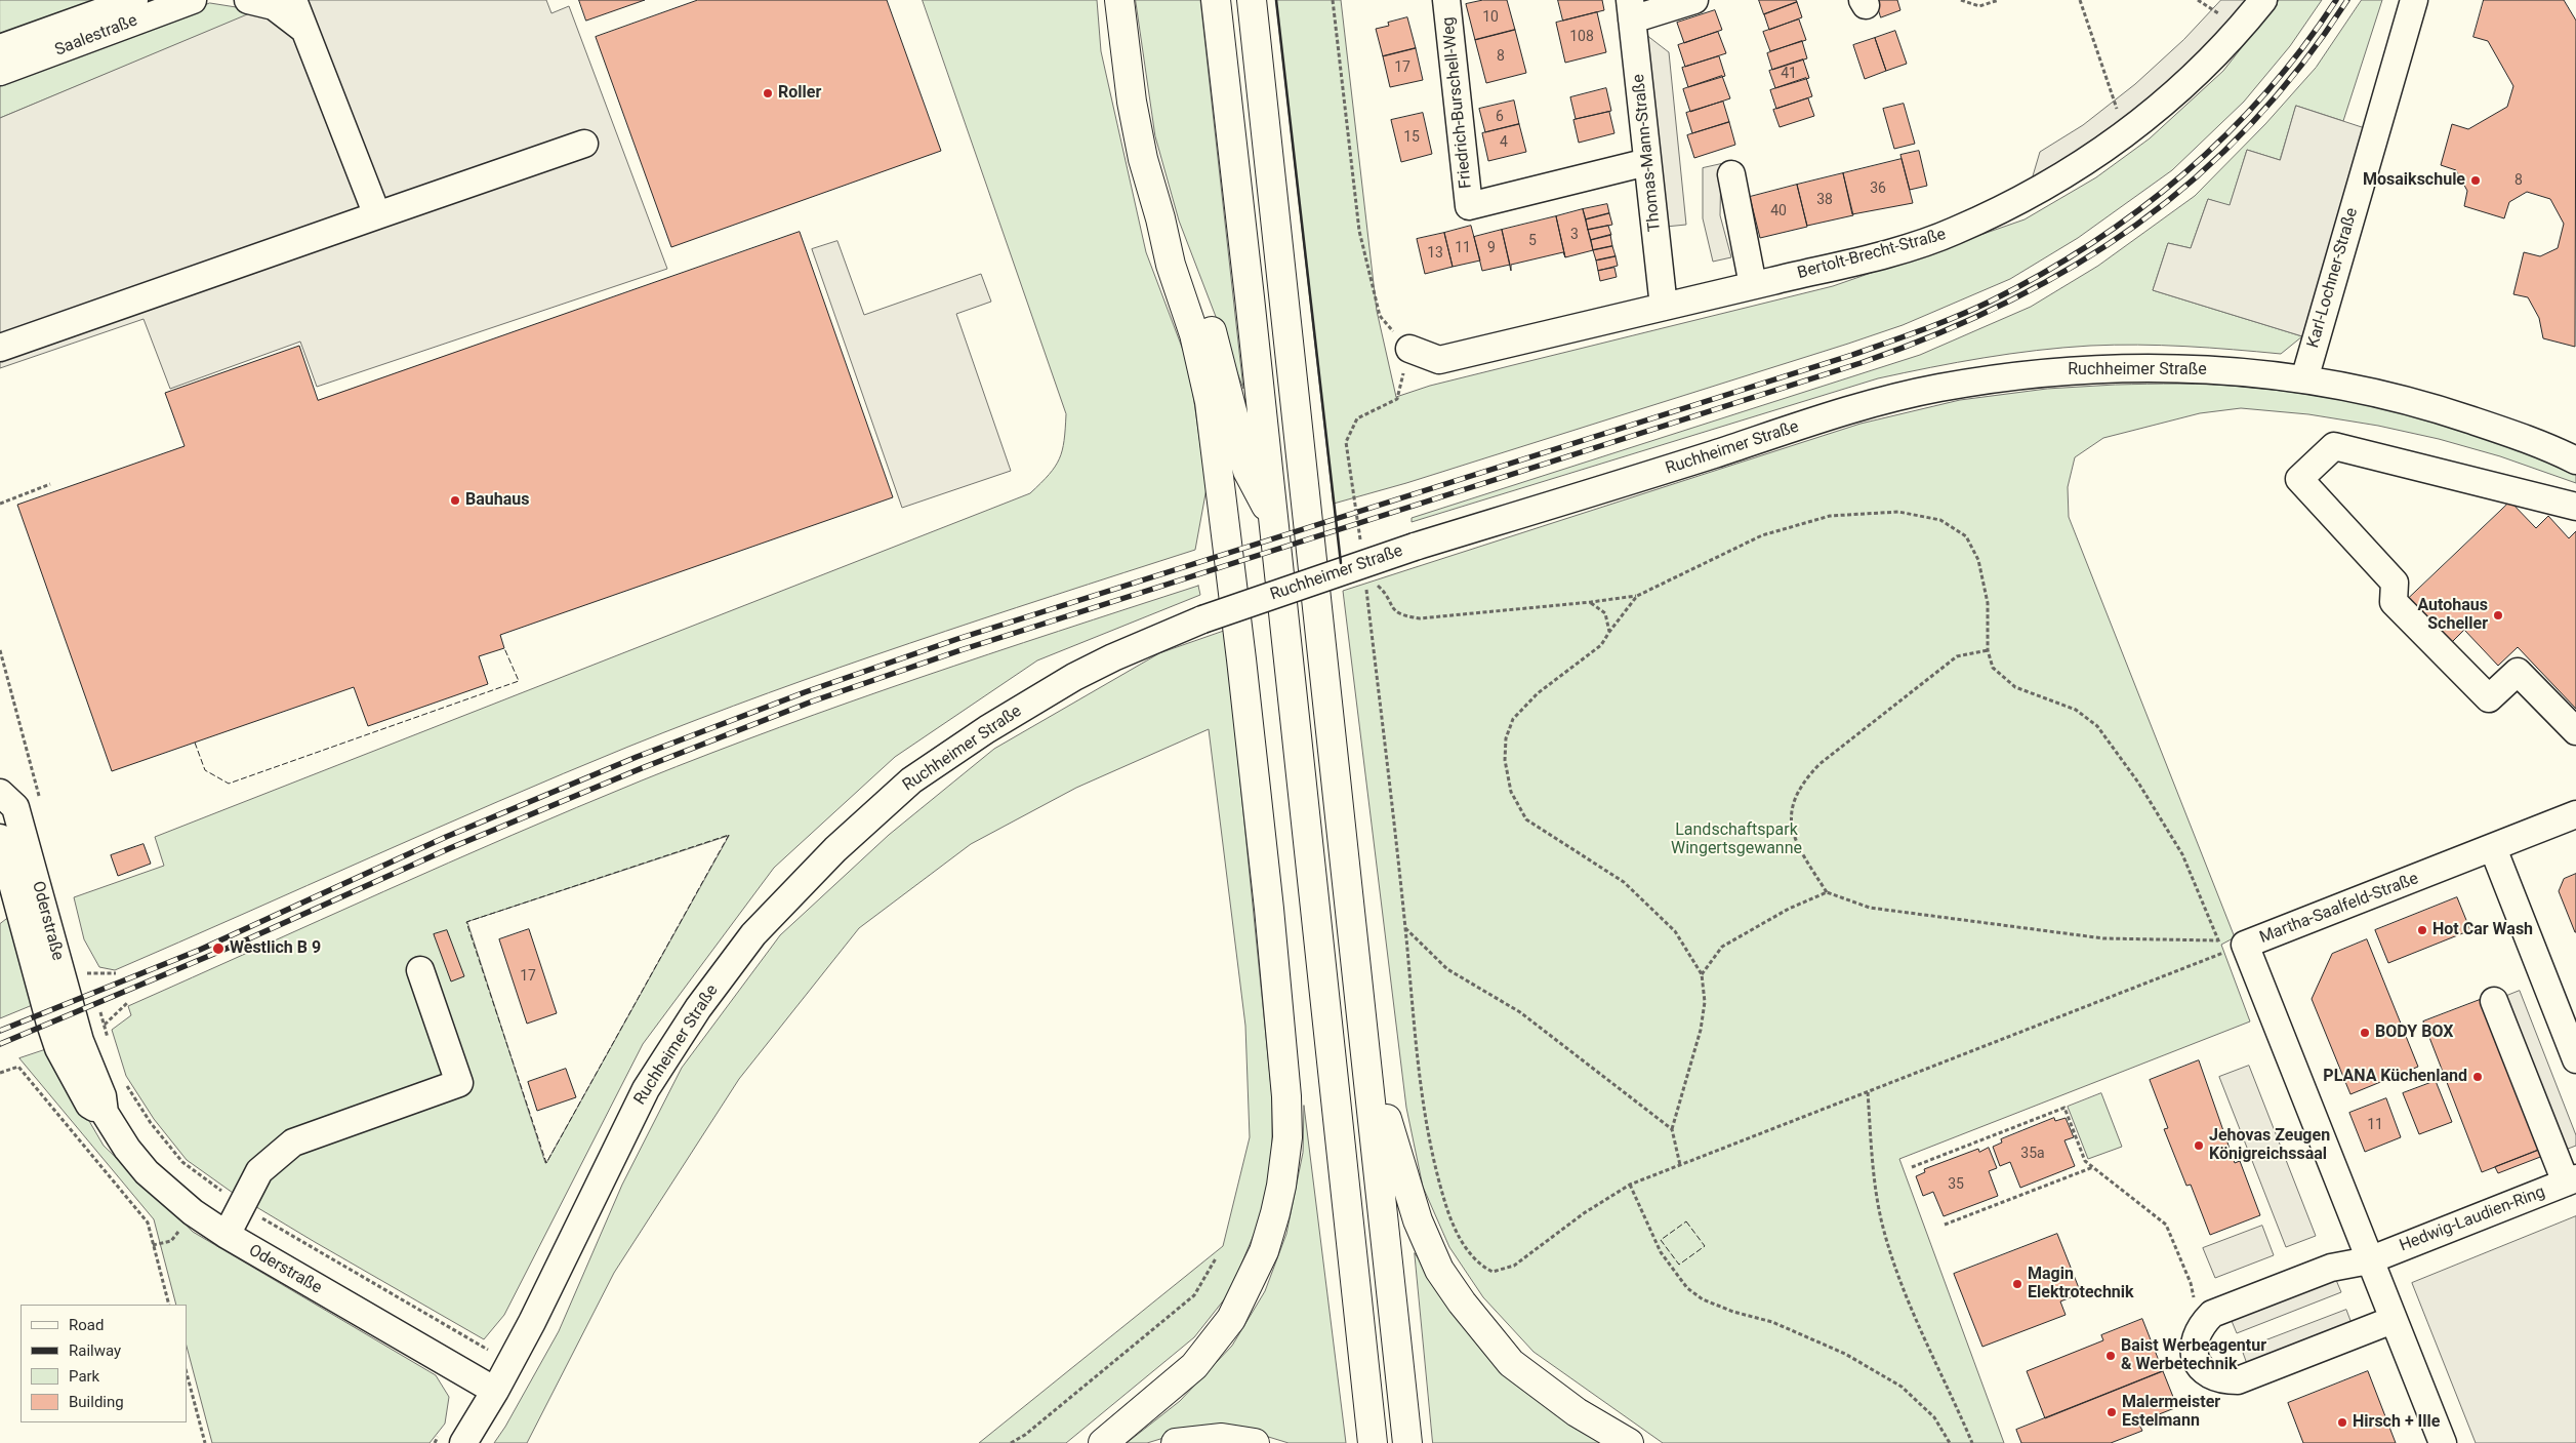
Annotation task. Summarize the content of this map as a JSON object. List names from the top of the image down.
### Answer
{
  "streets": {
    "street": [
      "Saalestraße",
      "Friedrich-Burschell-Weg",
      "Thomas-Mann-Straße",
      "Bertolt-Brecht-Straße",
      "Karl-Lochner-Straße",
      "Ruchheimer Straße",
      "Martha-Saalfeld-Straße",
      "Oderstraße",
      "Hedwig-Laudien-Ring"
    ]
  },
  "crossings": [
    ["Friedrich-Burschell-Weg", "Thomas-Mann-Straße"],
    ["Thomas-Mann-Straße", "Bertolt-Brecht-Straße"],
    ["Karl-Lochner-Straße", "Ruchheimer Straße"],
    ["Ruchheimer Straße", "Oderstraße"],
    ["Martha-Saalfeld-Straße", "Hedwig-Laudien-Ring"]
  ],
  "parks": ["Landschaftspark Wingertsgewanne"],
  "places": [
    "Roller",
    "Mosaikschule",
    "Bauhaus",
    "Autohaus Scheller",
    "Hot Car Wash",
    "Westlich B 9",
    "BODY BOX",
    "PLANA Küchenland",
    "Jehovas Zeugen Königreichssaal",
    "Magin Elektrotechnik",
    "Baist Werbeagentur & Werbetechnik",
    "Malermeister Estelmann",
    "Hirsch + Ille"
  ],
  "house_numbers": [
    "10",
    "108",
    "8",
    "17",
    "41",
    "6",
    "15",
    "4",
    "8",
    "36",
    "38",
    "40",
    "3",
    "5",
    "11",
    "9",
    "13",
    "17",
    "11",
    "35a",
    "35"
  ],
  "legend": [
    "Road",
    "Railway",
    "Park",
    "Building"
  ]
}
